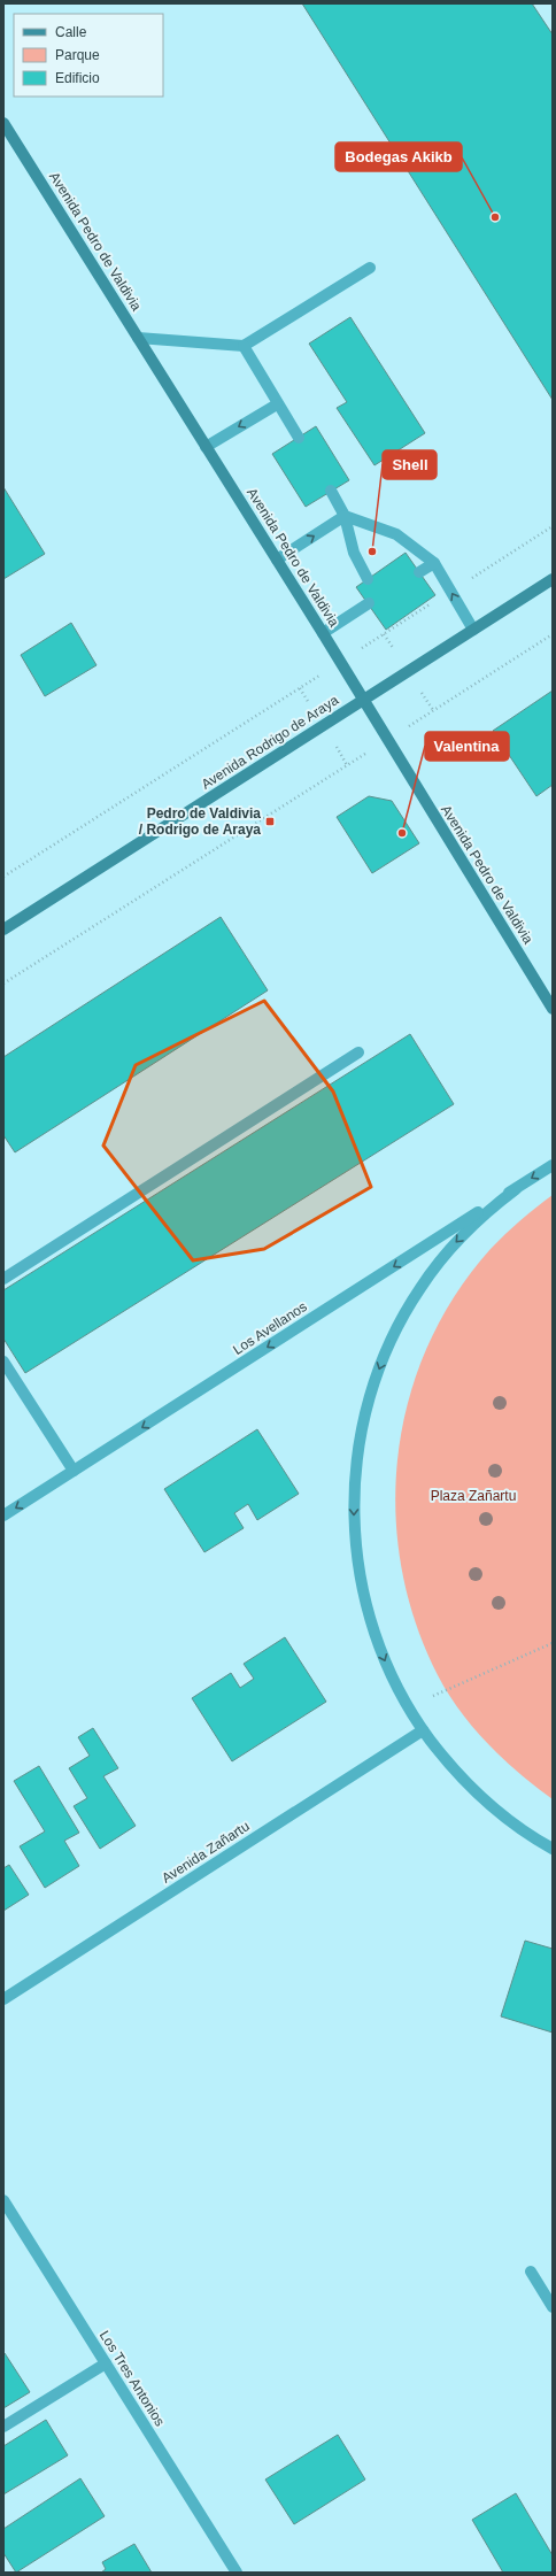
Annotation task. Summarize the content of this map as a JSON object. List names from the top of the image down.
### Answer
{
  "streets": {
    "main road": ["Avenida Pedro de Valdivia", "Avenida Rodrigo de Araya"],
    "street": ["Los Avellanos", "Avenida Zañartu", "Los Tres Antonios"]
  },
  "crossings": [
    ["Avenida Pedro de Valdivia", "Avenida Rodrigo de Araya"]
  ],
  "one_way": ["Los Avellanos"],
  "parks": ["Plaza Zañartu"],
  "places": {
    "other": ["Bodegas Akikb", "Shell", "Valentina"],
    "transit": ["Pedro de Valdivia / Rodrigo de Araya"]
  },
  "legend": ["Calle", "Parque", "Edificio"]
}
